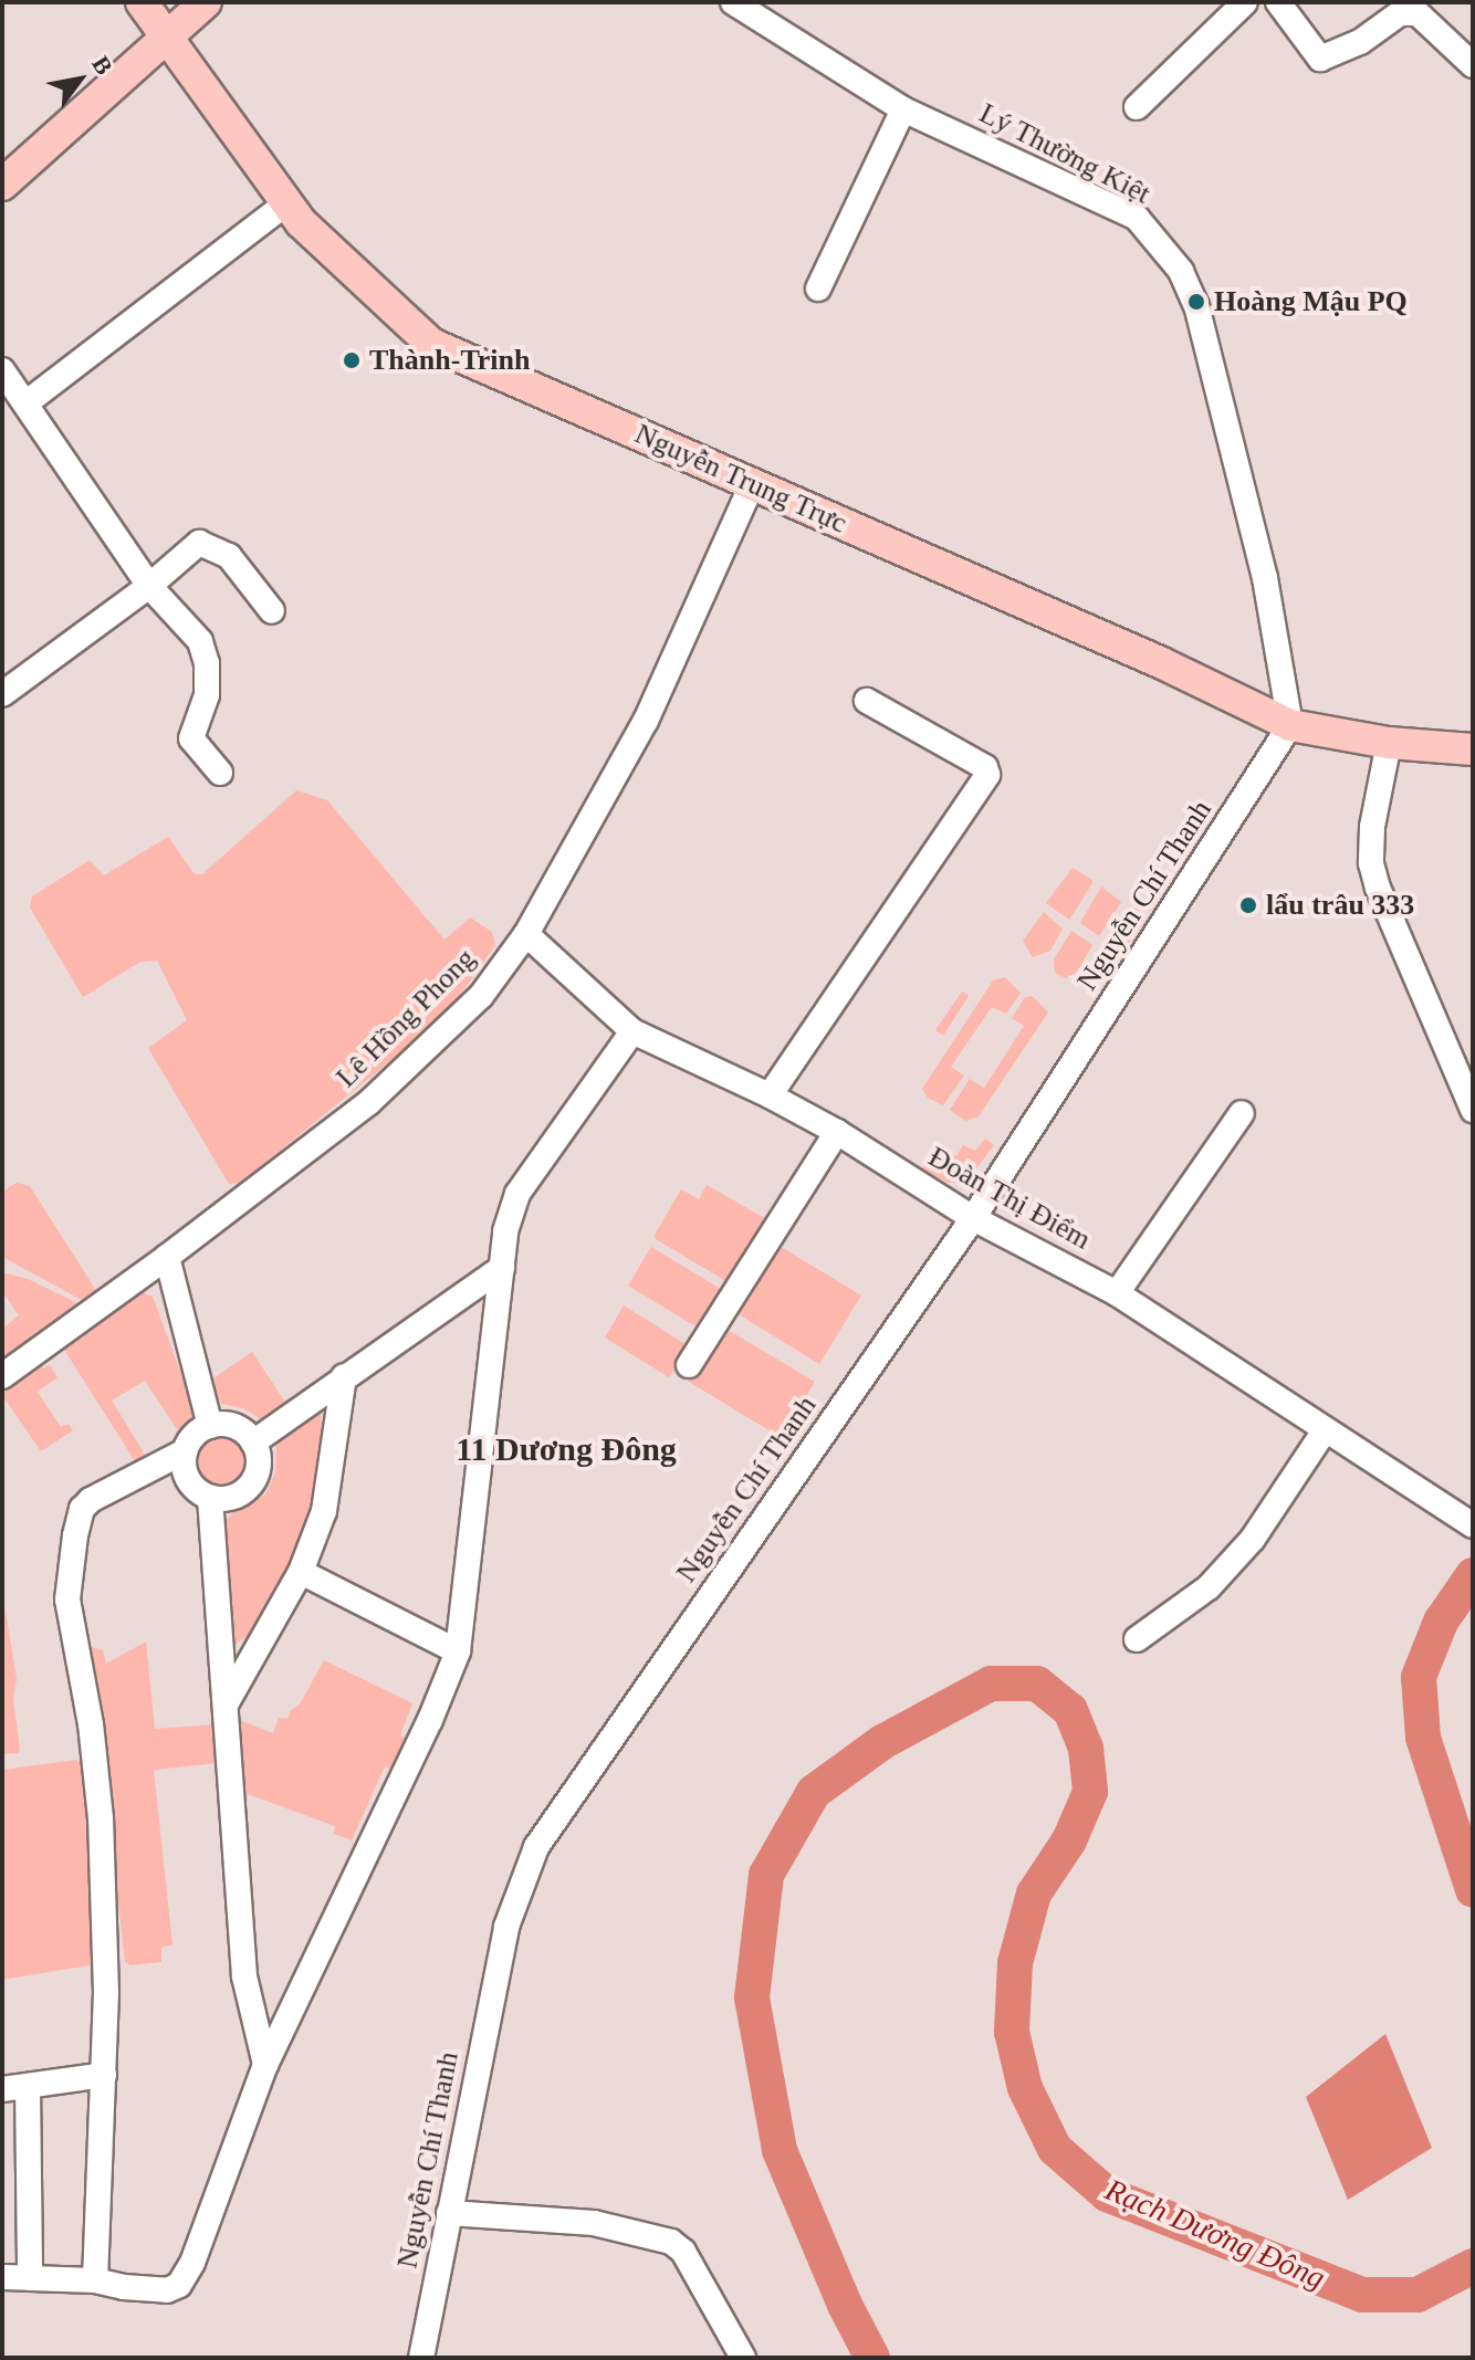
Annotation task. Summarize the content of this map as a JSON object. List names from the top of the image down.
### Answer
{
  "streets": {
    "main road": ["Nguyễn Trung Trực"],
    "street": [
      "Lý Thường Kiệt",
      "Nguyễn Chí Thanh",
      "Lê Hồng Phong",
      "Đoàn Thị Điểm"
    ]
  },
  "crossings": [
    ["Lý Thường Kiệt", "Nguyễn Trung Trực"],
    ["Lý Thường Kiệt", "Nguyễn Chí Thanh"],
    ["Nguyễn Trung Trực", "Nguyễn Chí Thanh"],
    ["Nguyễn Trung Trực", "Lê Hồng Phong"],
    ["Nguyễn Chí Thanh", "Đoàn Thị Điểm"],
    ["Lê Hồng Phong", "Đoàn Thị Điểm"]
  ],
  "districts": ["11 Dương Đông"],
  "water": ["Rạch Dương Đông"],
  "places": ["Hoàng Mậu PQ", "Thành-Trinh", "lẩu trâu 333"],
  "north": "top right"
}
